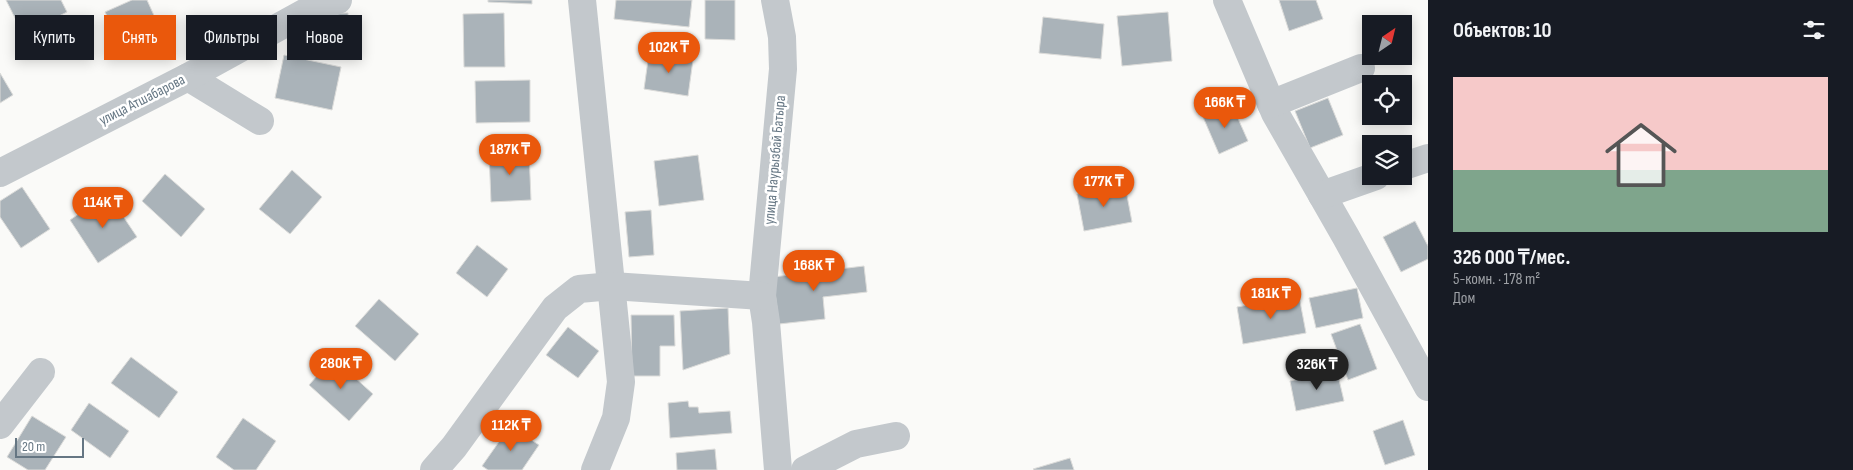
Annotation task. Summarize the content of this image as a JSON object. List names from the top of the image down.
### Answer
{
  "streets": {
    "street": ["улица Атшабарова", "улица Наурызбай Батыра"]
  },
  "scale_bar": "20 m",
  "north": "top right",
  "page": {
    "heading": "Объектов: 10",
    "chip": [
      "Купить",
      "Снять",
      "Фильтры",
      "Новое"
    ],
    "price": [
      "102K ₸",
      "166K ₸",
      "187K ₸",
      "177K ₸",
      "114K ₸",
      "168K ₸",
      "181K ₸",
      "280K ₸",
      "326K ₸",
      "112K ₸"
    ],
    "list": [
      {
        "name": "326 000 ₸/мес.",
        "note": "5-комн. · 178 m² · Дом"
      }
    ],
    "scale": "20 m"
  }
}
